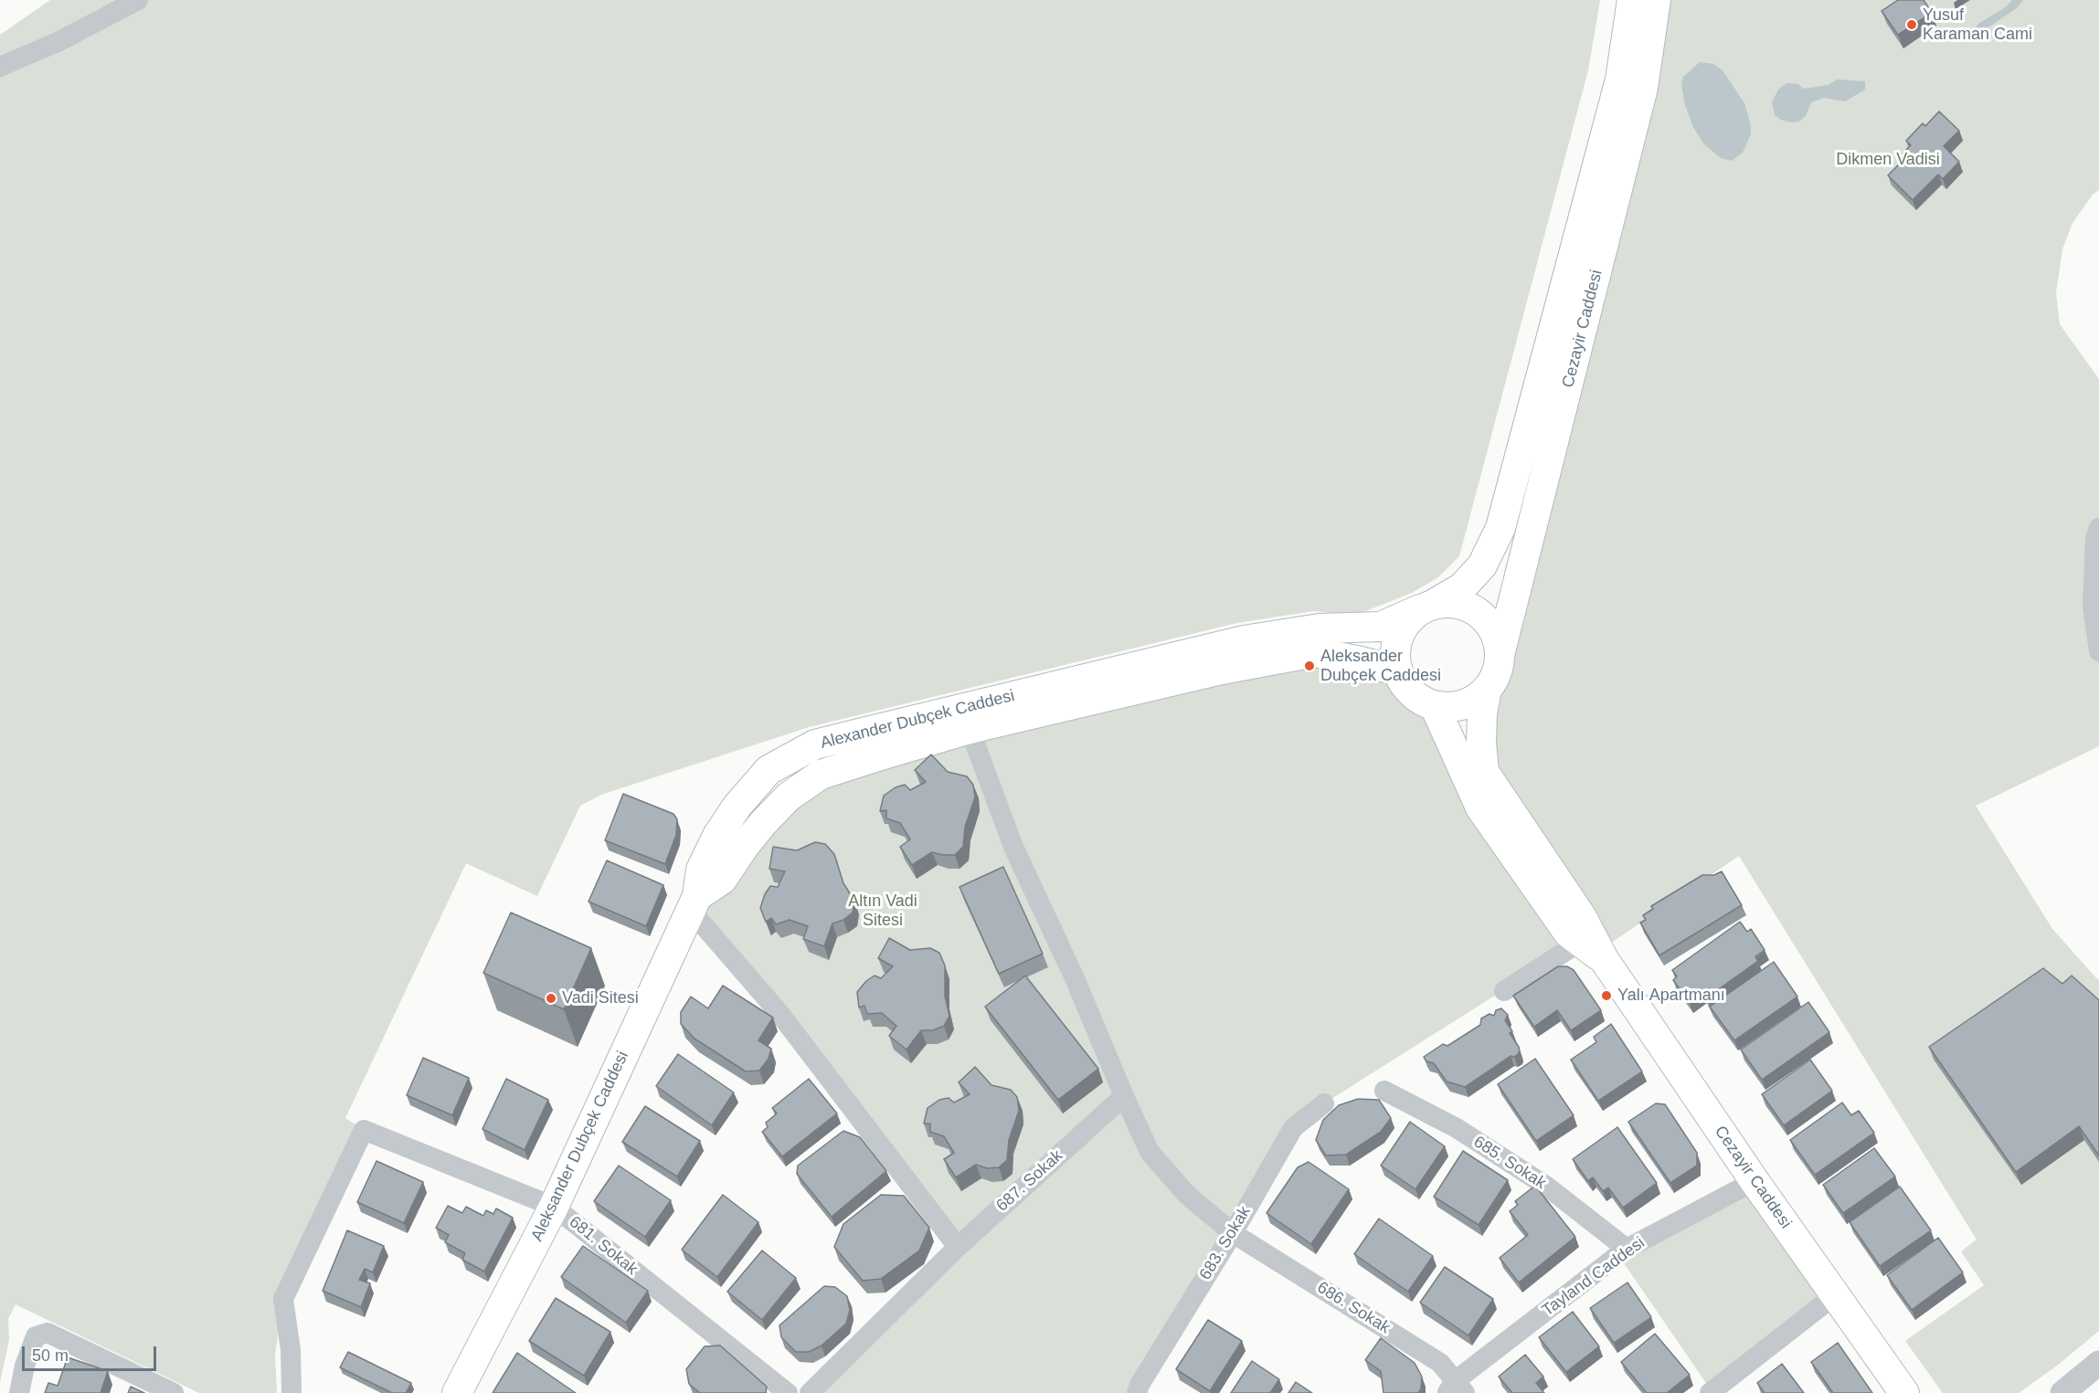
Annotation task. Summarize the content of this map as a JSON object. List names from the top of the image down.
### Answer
{
  "streets": {
    "main road": ["Cezayir Caddesi", "Alexander Dubçek Caddesi", "Aleksander Dubçek Caddesi"],
    "street": [
      "685. Sokak",
      "687. Sokak",
      "683. Sokak",
      "681. Sokak",
      "Tayland Caddesi",
      "686. Sokak"
    ]
  },
  "crossings": [
    ["Cezayir Caddesi", "Alexander Dubçek Caddesi"],
    ["Cezayir Caddesi", "Tayland Caddesi"],
    ["Alexander Dubçek Caddesi", "Aleksander Dubçek Caddesi"],
    ["Aleksander Dubçek Caddesi", "681. Sokak"],
    ["685. Sokak", "Tayland Caddesi"],
    ["683. Sokak", "686. Sokak"],
    ["Tayland Caddesi", "686. Sokak"]
  ],
  "parks": ["Dikmen Vadisi", "Altın Vadi Sitesi"],
  "places": [
    "Yusuf Karaman Cami",
    "Aleksander Dubçek Caddesi",
    "Yalı Apartmanı",
    "Vadi Sitesi"
  ],
  "scale_bar": "50 m"
}
